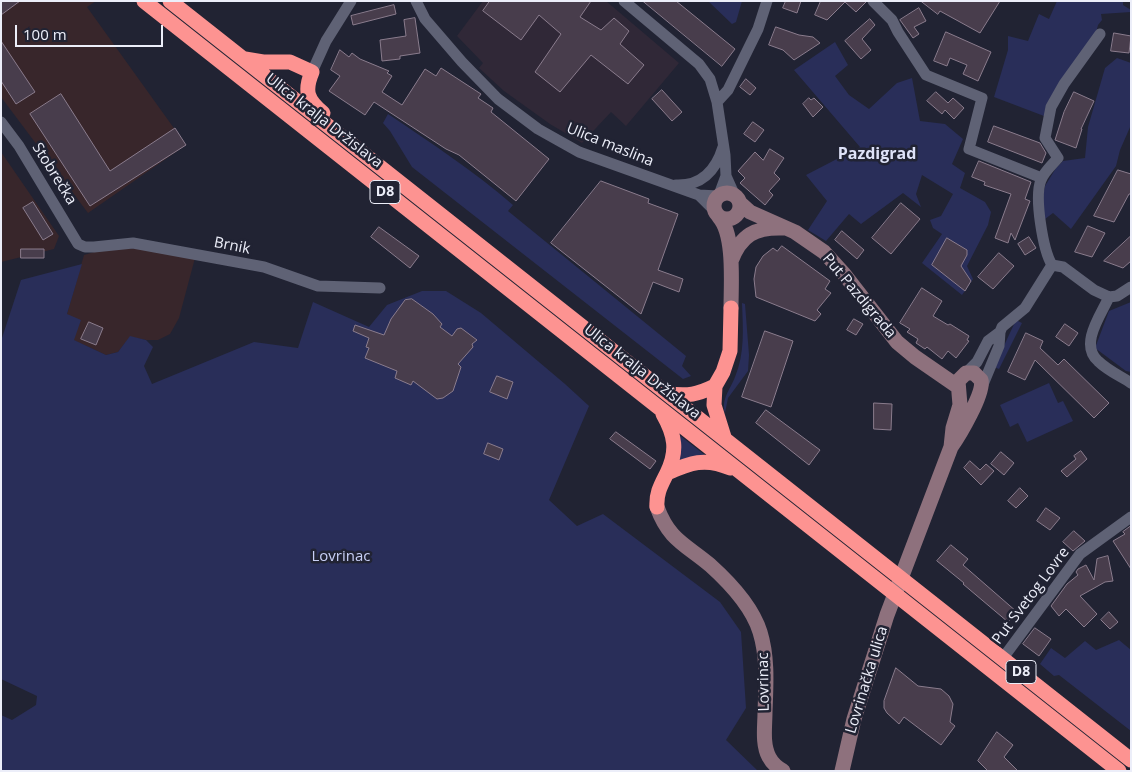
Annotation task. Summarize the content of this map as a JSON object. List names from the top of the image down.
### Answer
{
  "streets": {
    "highway": ["Ulica kralja Držislava", "D8"],
    "street": [
      "Ulica maslina",
      "Stobrečka",
      "Brnik",
      "Put Pazdigrada",
      "Put Svetog Lovre",
      "Lovrinačka ulica",
      "Lovrinac"
    ]
  },
  "crossings": [
    ["Ulica kralja Držislava", "D8"],
    ["Ulica kralja Držislava", "Put Svetog Lovre"],
    ["Ulica maslina", "Put Pazdigrada"],
    ["Stobrečka", "Brnik"]
  ],
  "districts": ["Pazdigrad"],
  "parks": ["Lovrinac"],
  "scale_bar": "100 m"
}
